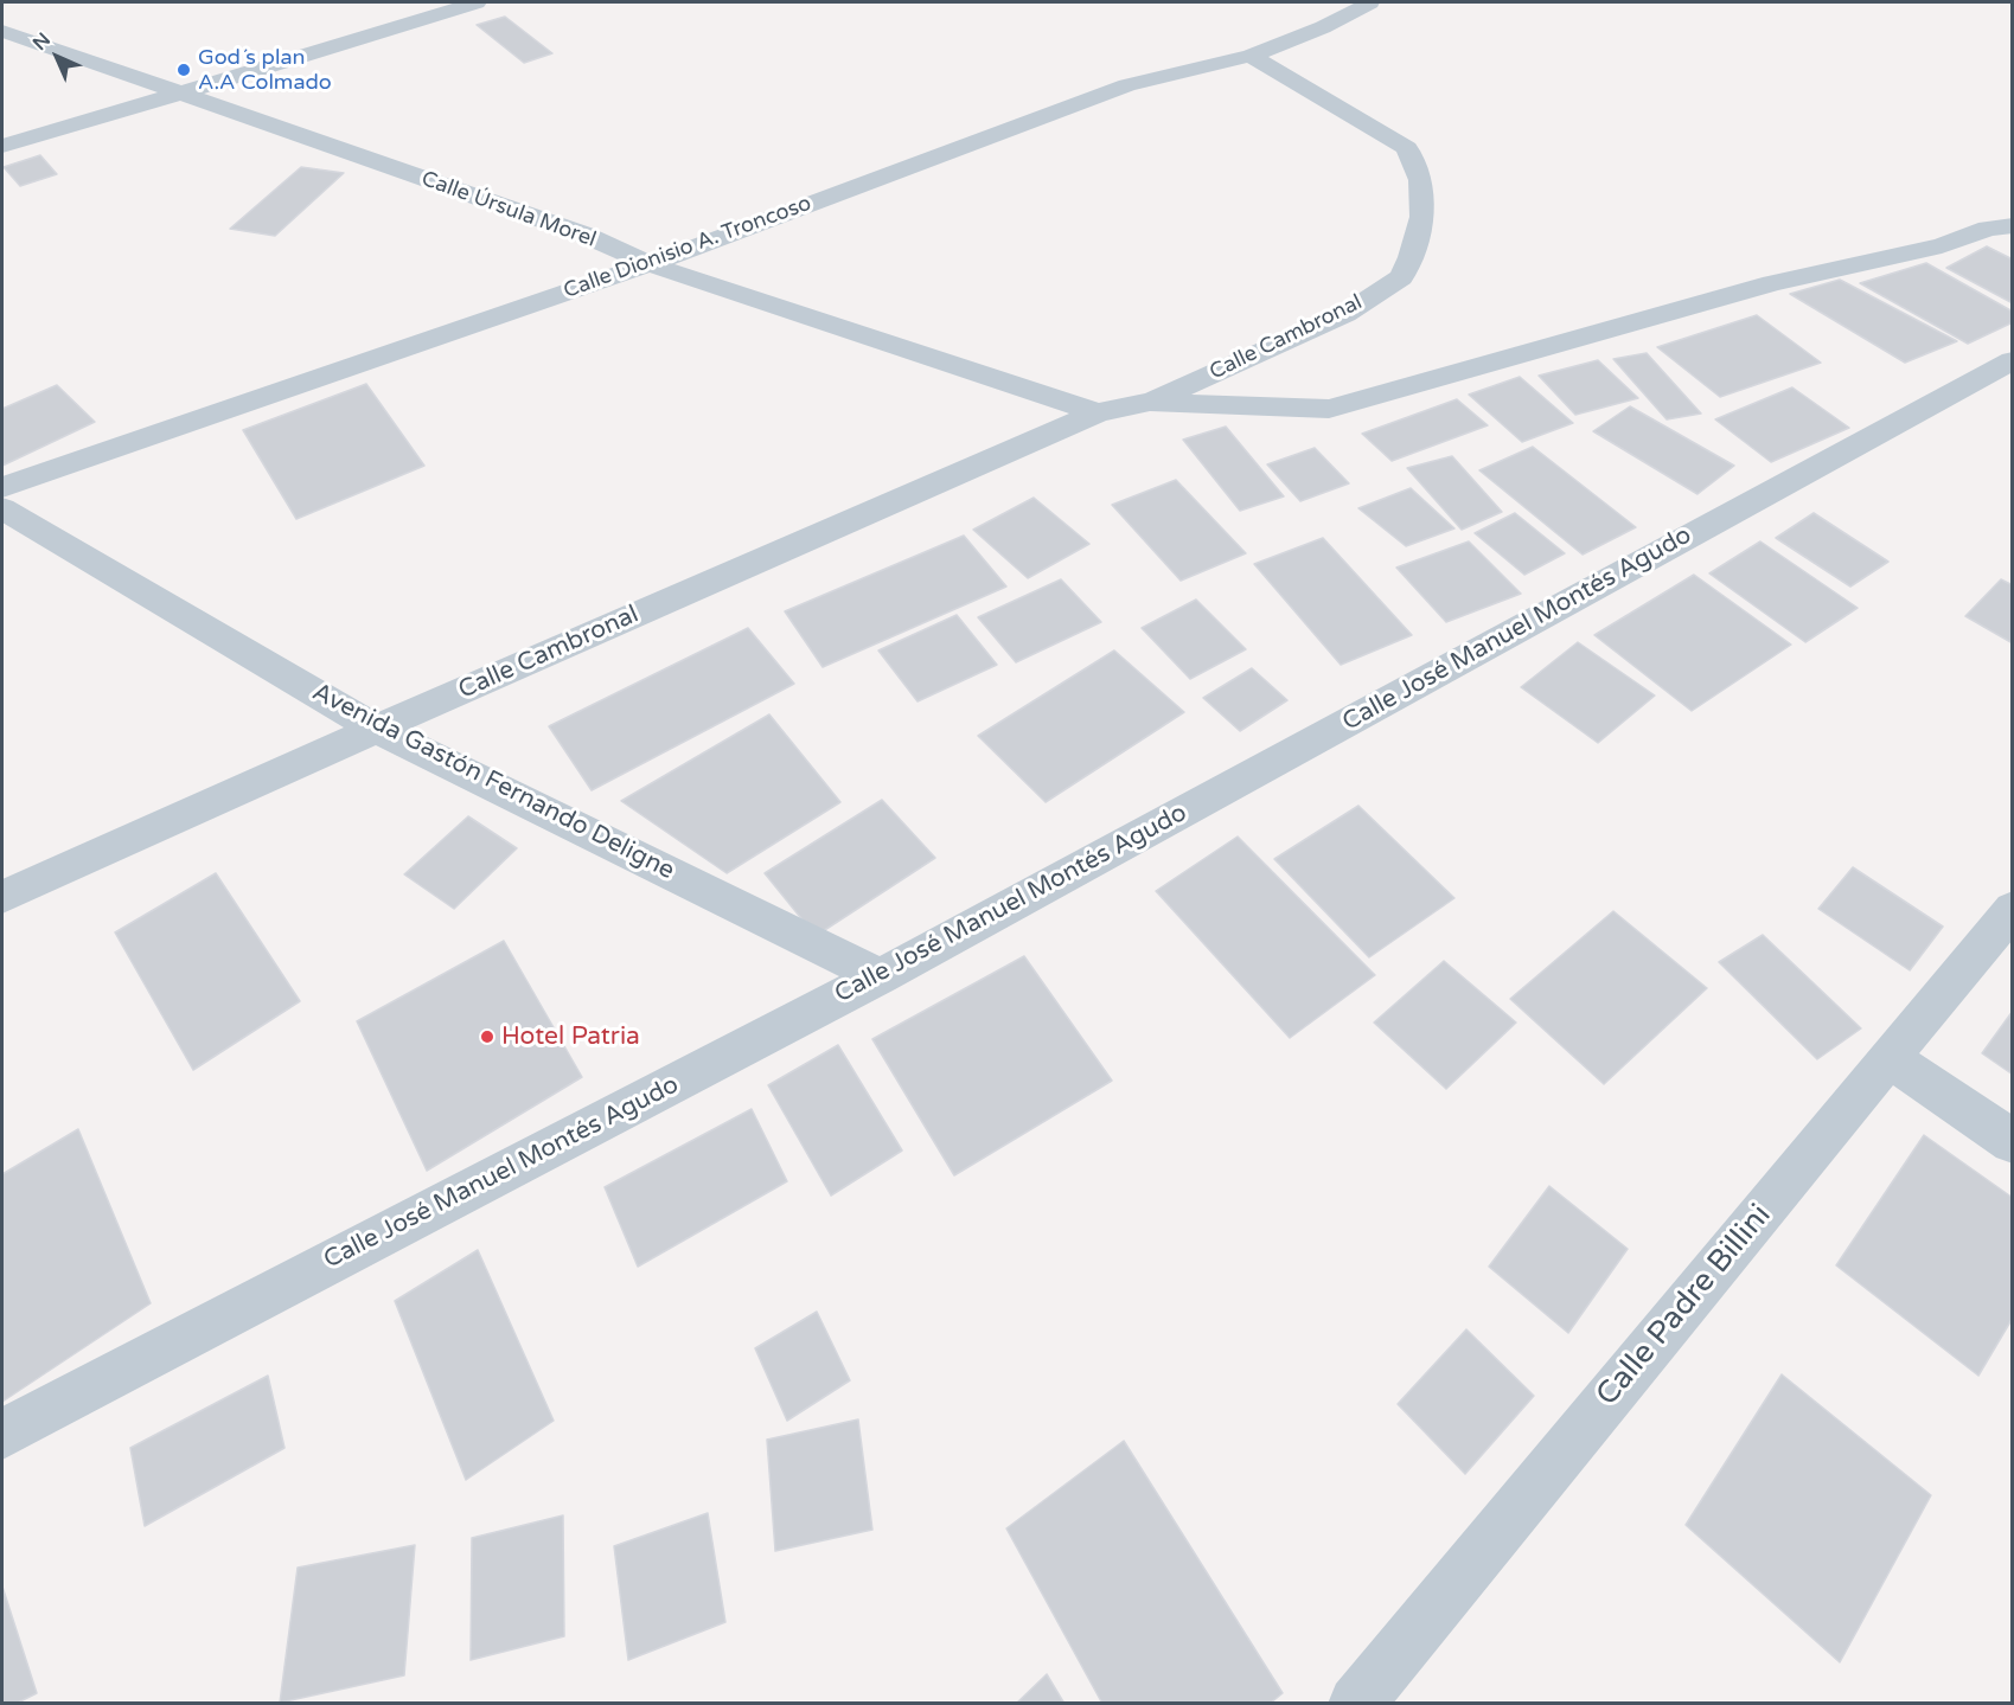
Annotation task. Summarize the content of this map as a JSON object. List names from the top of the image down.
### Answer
{
  "streets": {
    "street": [
      "Calle Úrsula Morel",
      "Calle Dionisio A. Troncoso",
      "Calle Cambronal",
      "Calle José Manuel Montés Agudo",
      "Avenida Gastón Fernando Deligne",
      "Calle Padre Billini"
    ]
  },
  "crossings": [
    ["Calle Úrsula Morel", "Calle Dionisio A. Troncoso"],
    ["Calle Úrsula Morel", "Calle Cambronal"],
    ["Calle Dionisio A. Troncoso", "Calle Cambronal"],
    ["Calle Cambronal", "Avenida Gastón Fernando Deligne"],
    ["Calle José Manuel Montés Agudo", "Avenida Gastón Fernando Deligne"]
  ],
  "places": ["God´s plan A.A Colmado", "Hotel Patria"],
  "north": "top left"
}
